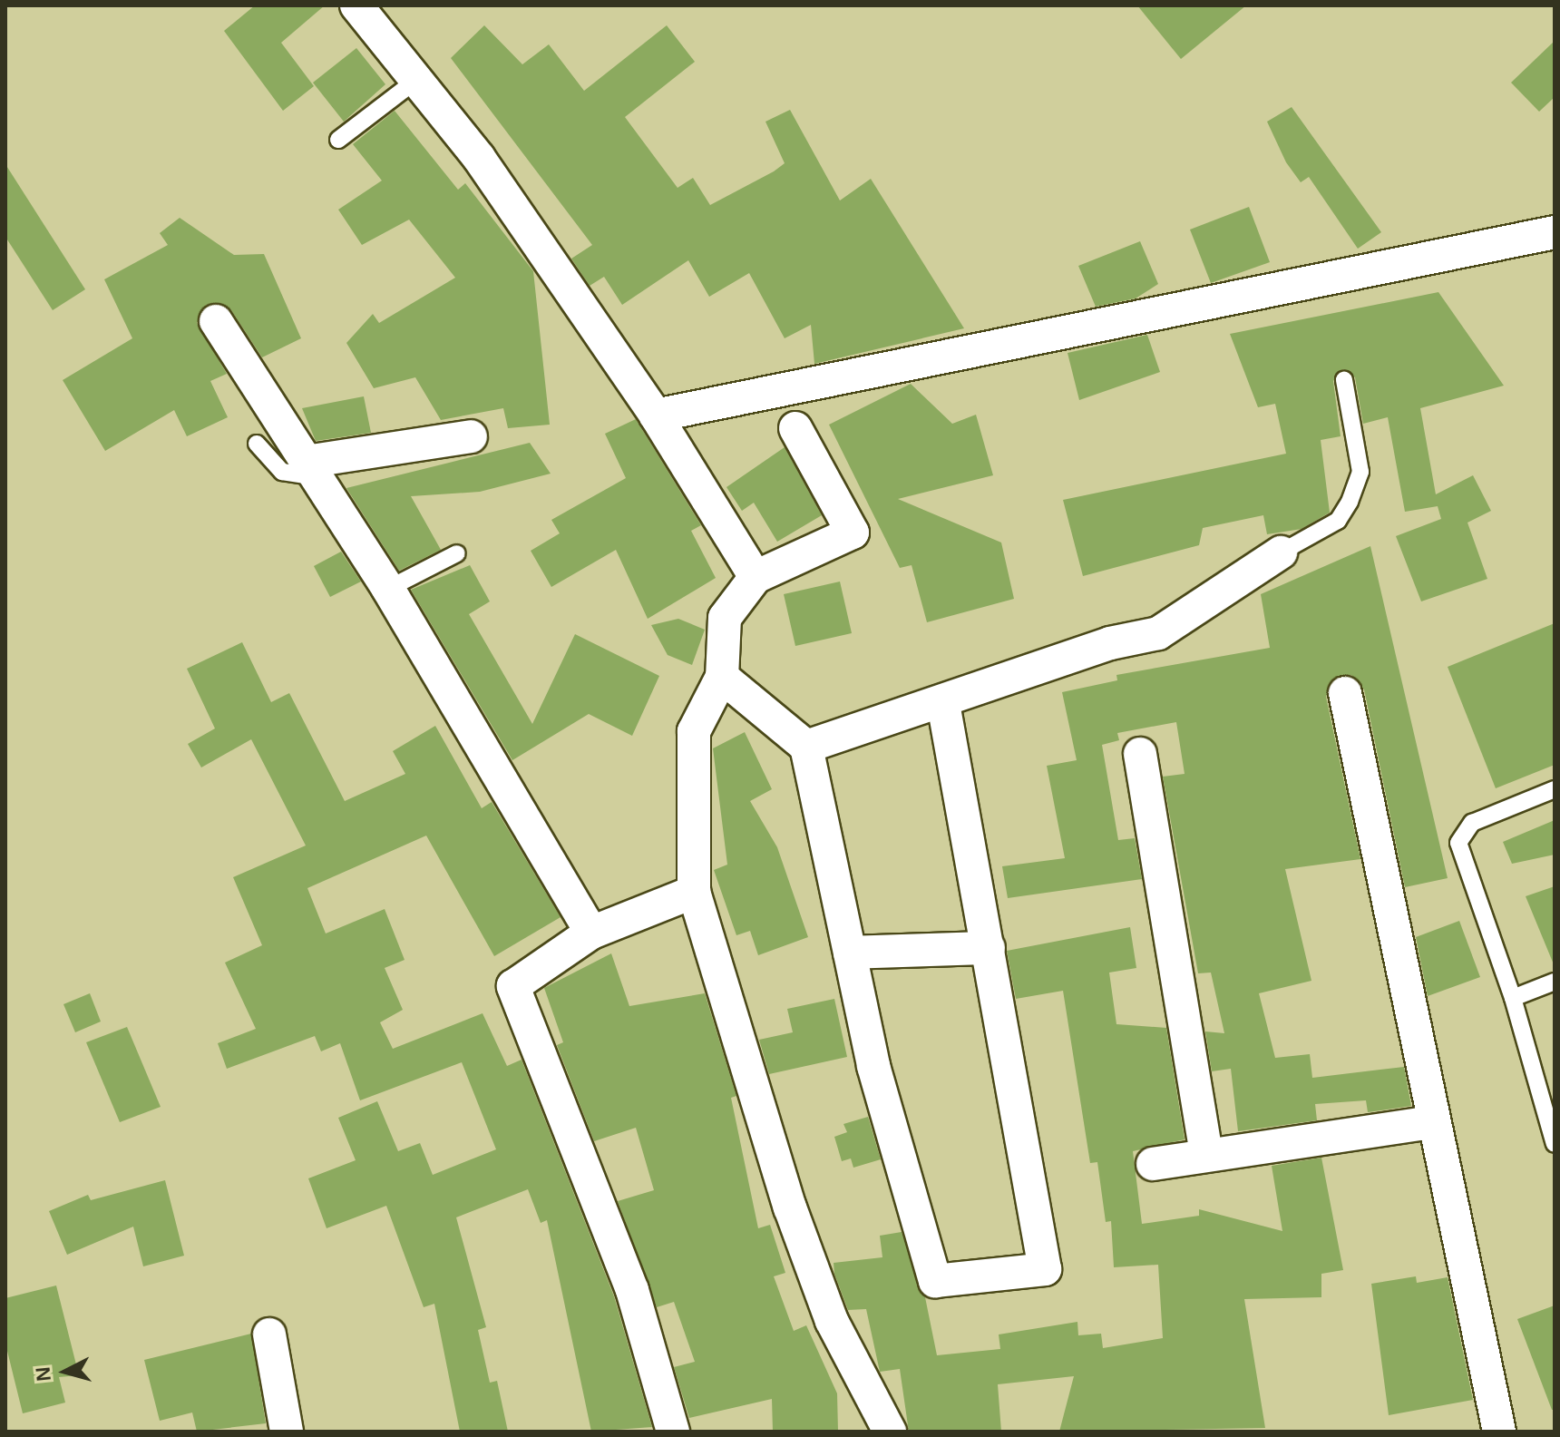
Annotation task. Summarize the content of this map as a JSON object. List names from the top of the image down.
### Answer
{
  "north": "left"
}
